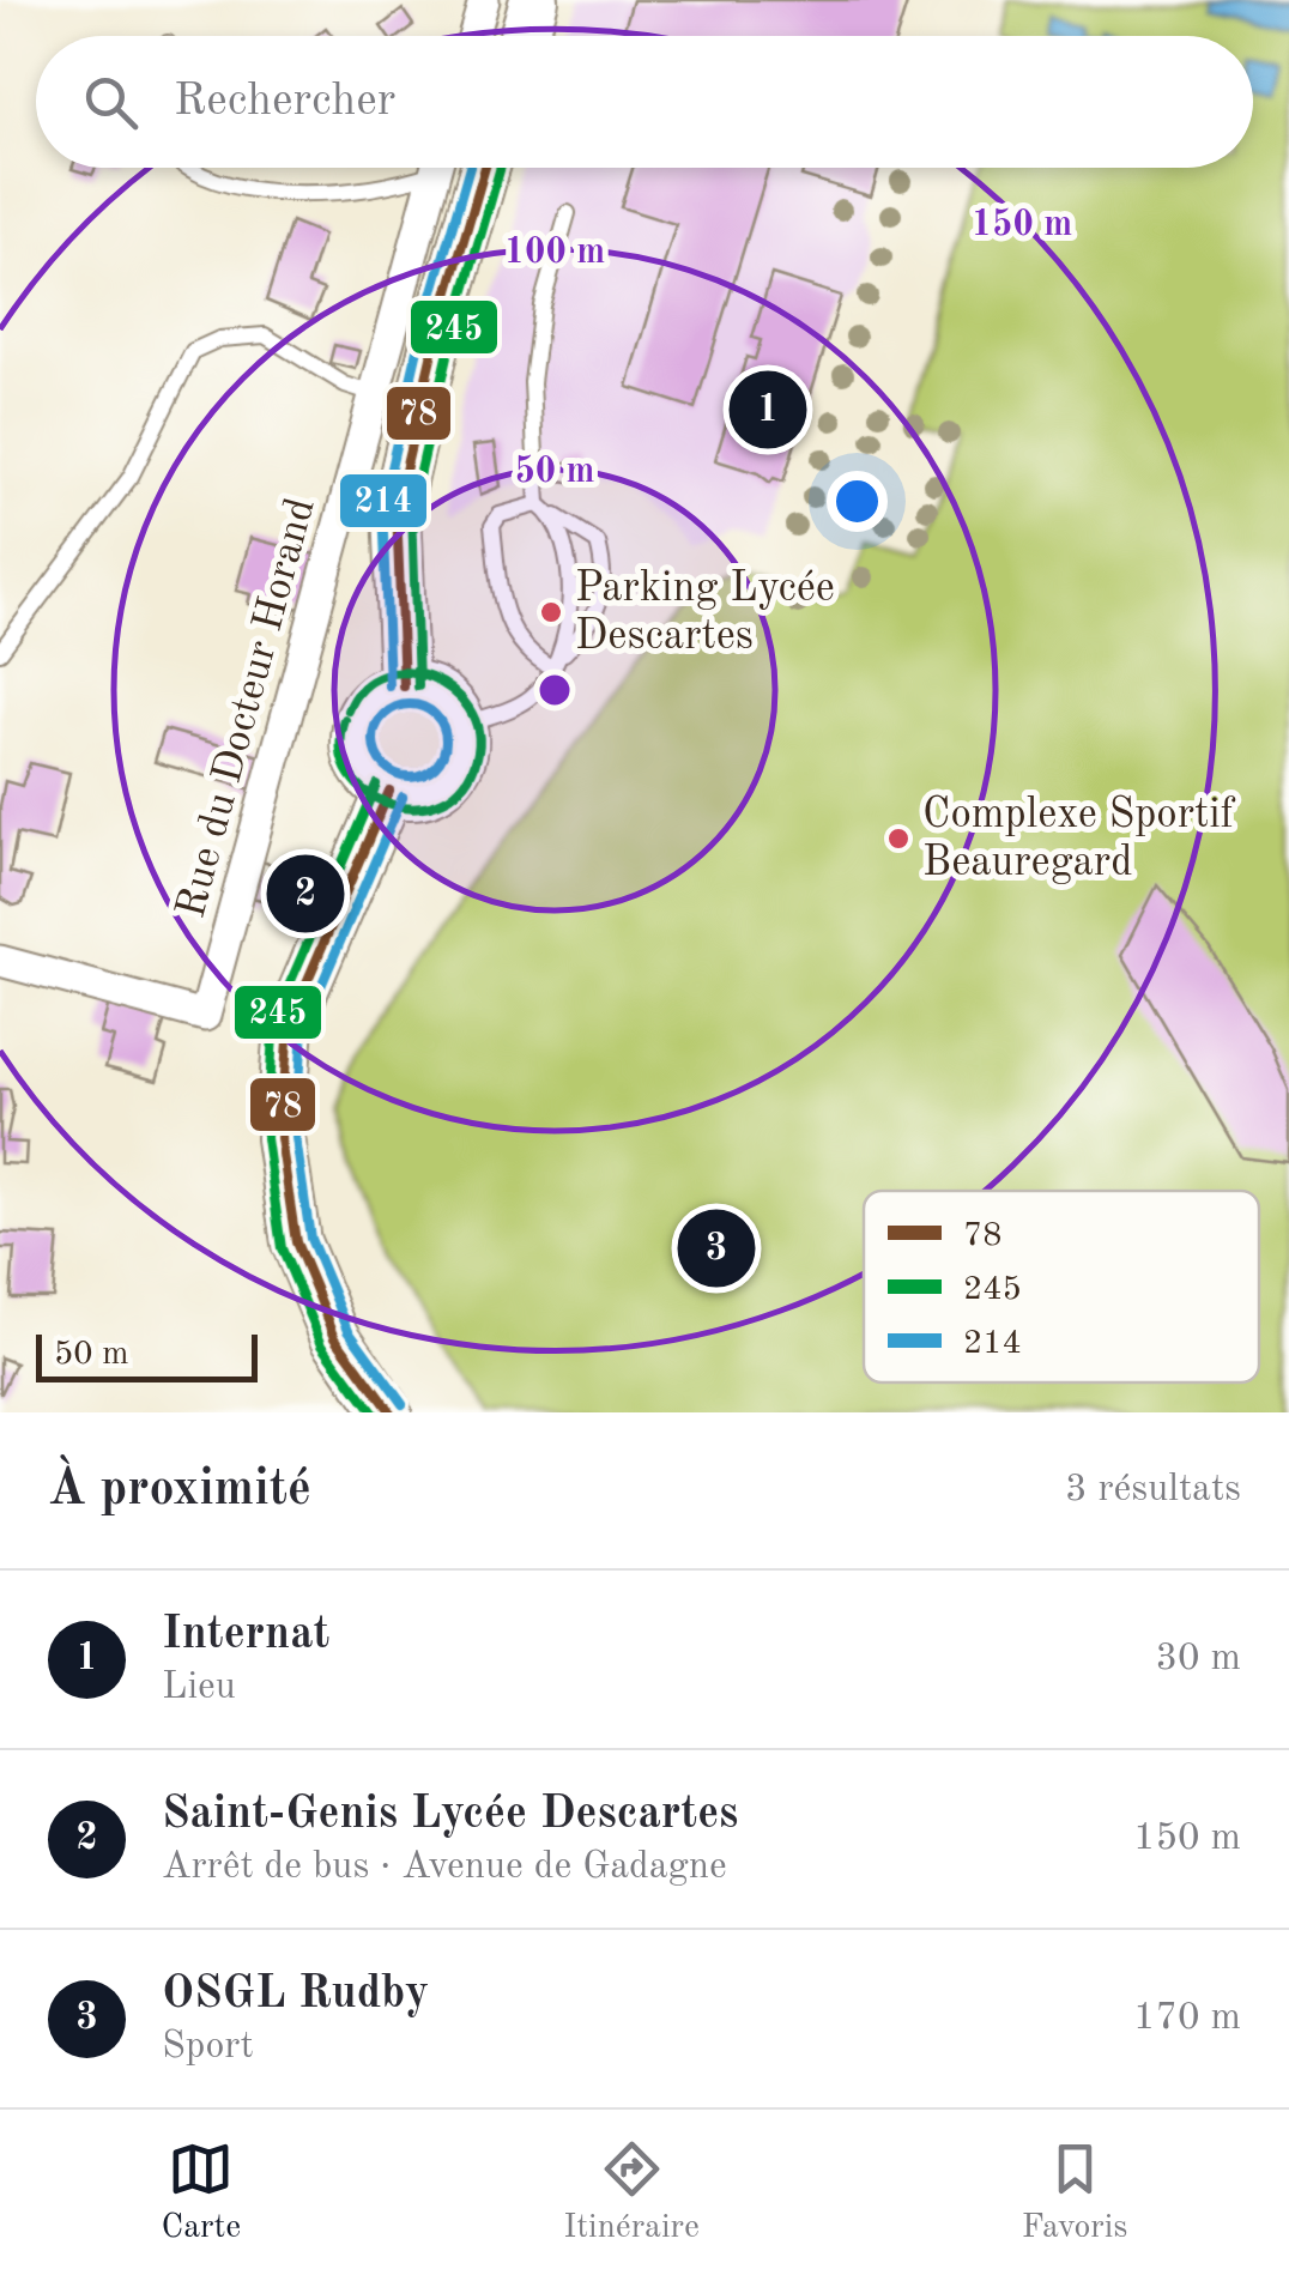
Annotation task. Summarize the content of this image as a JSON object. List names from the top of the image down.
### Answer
{
  "streets": {
    "street": ["Rue du Docteur Horand"]
  },
  "places": ["Parking Lycée Descartes", "Complexe Sportif Beauregard"],
  "lines": ["transit line 78", "transit line 245", "transit line 214"],
  "legend": ["78", "245", "214"],
  "scale_bar": "50 m",
  "page": {
    "search": "Rechercher",
    "pins": ["1", "2", "3"],
    "scale": "50 m",
    "heading": ["À proximité", "3 résultats"],
    "list": [
      {
        "mark": "1",
        "name": "Internat",
        "note": "Lieu",
        "value": "30 m"
      },
      {
        "mark": "2",
        "name": "Saint-Genis Lycée Descartes",
        "note": "Arrêt de bus · Avenue de Gadagne",
        "value": "150 m"
      },
      {
        "mark": "3",
        "name": "OSGL Rudby",
        "note": "Sport",
        "value": "170 m"
      }
    ],
    "nav": ["Carte", "Itinéraire", "Favoris"]
  },
  "rings": ["150 m", "100 m", "50 m"]
}
